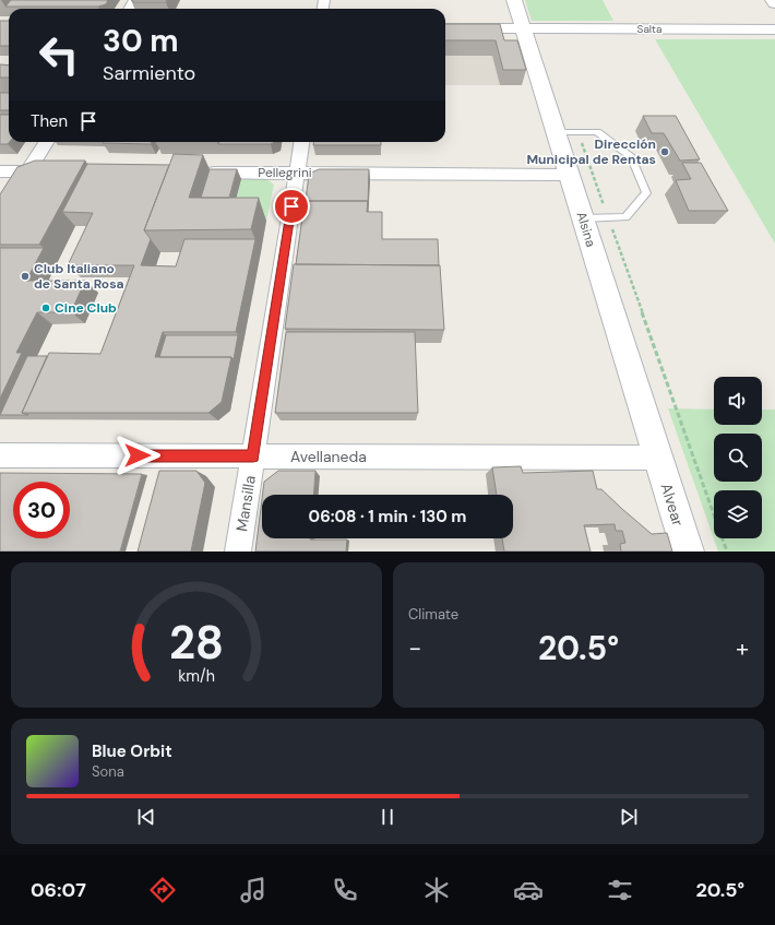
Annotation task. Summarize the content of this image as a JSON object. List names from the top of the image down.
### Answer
{
  "streets": {
    "street": [
      "Salta",
      "Pellegrini",
      "Alsina",
      "Avellaneda",
      "Mansilla",
      "Alvear"
    ]
  },
  "crossings": [
    ["Salta", "Alsina"],
    ["Pellegrini", "Alsina"],
    ["Pellegrini", "Mansilla"],
    ["Alsina", "Avellaneda"],
    ["Alsina", "Alvear"],
    ["Avellaneda", "Mansilla"],
    ["Avellaneda", "Alvear"]
  ],
  "places": ["Dirección Municipal de Rentas", "Club Italiano de Santa Rosa", "Cine Club"],
  "page": {
    "turn": ["30 m", "Sarmiento"],
    "then": "Then",
    "limit": "30",
    "trip": "06:08 · 1 min · 130 m",
    "tile": "Climate",
    "heat": ["−", "20.5°", "+"],
    "song": ["Blue Orbit", "Sona"],
    "tabs": ["06:07", "20.5°"],
    "gauge": ["28", "km/h"]
  }
}
